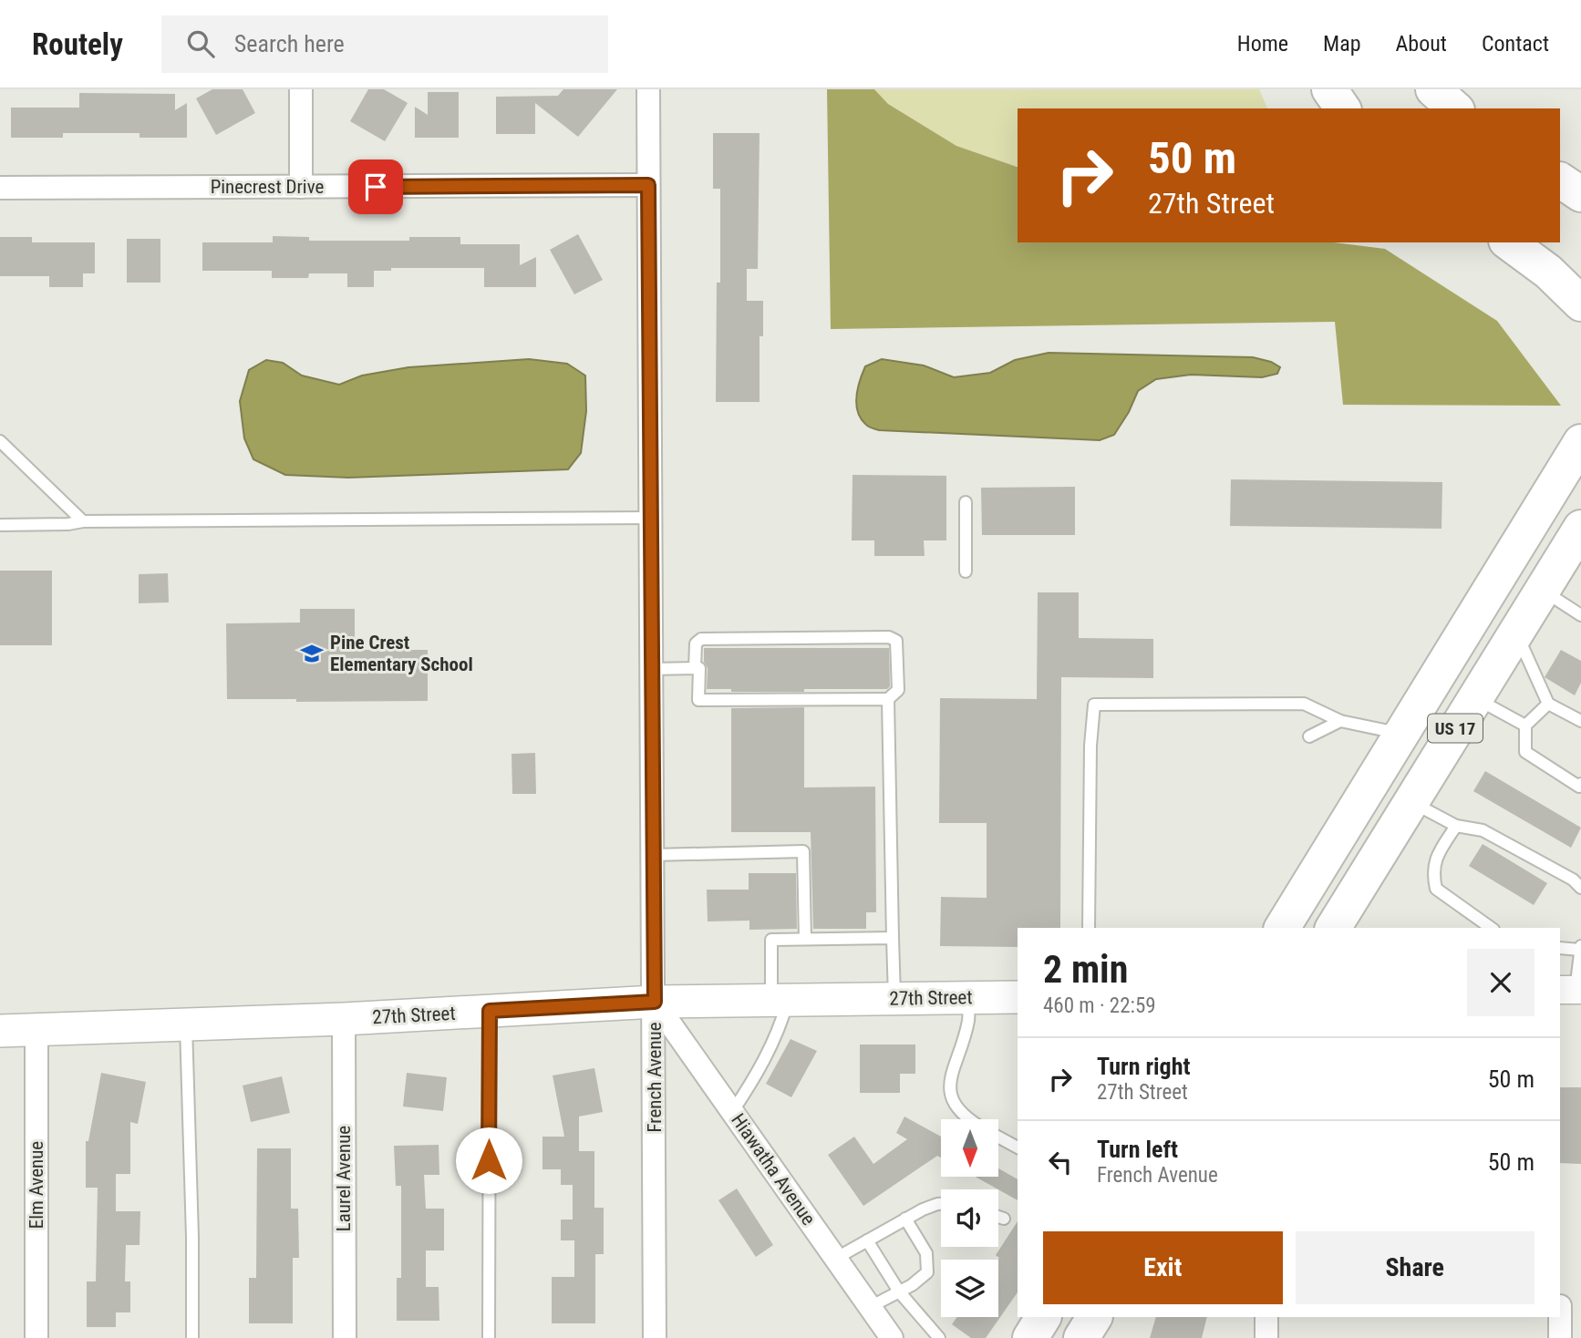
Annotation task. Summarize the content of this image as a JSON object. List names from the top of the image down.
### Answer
{
  "streets": {
    "main road": ["US 17", "27th Street"],
    "street": [
      "Pinecrest Drive",
      "French Avenue",
      "Hiawatha Avenue",
      "Laurel Avenue",
      "Elm Avenue"
    ]
  },
  "crossings": [
    ["Pinecrest Drive", "French Avenue"],
    ["27th Street", "French Avenue"],
    ["27th Street", "Hiawatha Avenue"],
    ["27th Street", "Laurel Avenue"],
    ["27th Street", "Elm Avenue"],
    ["French Avenue", "Hiawatha Avenue"]
  ],
  "places": {
    "school or university": ["Pine Crest Elementary School"]
  },
  "north": "bottom",
  "page": {
    "header": "Routely",
    "search": "Search here",
    "nav": [
      "Home",
      "Map",
      "About",
      "Contact"
    ],
    "turn": ["50 m", "27th Street"],
    "heading": ["2 min", "460 m · 22:59"],
    "list": [
      {
        "name": "Turn right",
        "note": "27th Street",
        "value": "50 m"
      },
      {
        "name": "Turn left",
        "note": "French Avenue",
        "value": "50 m"
      }
    ],
    "buttons": ["Exit", "Share"]
  }
}
